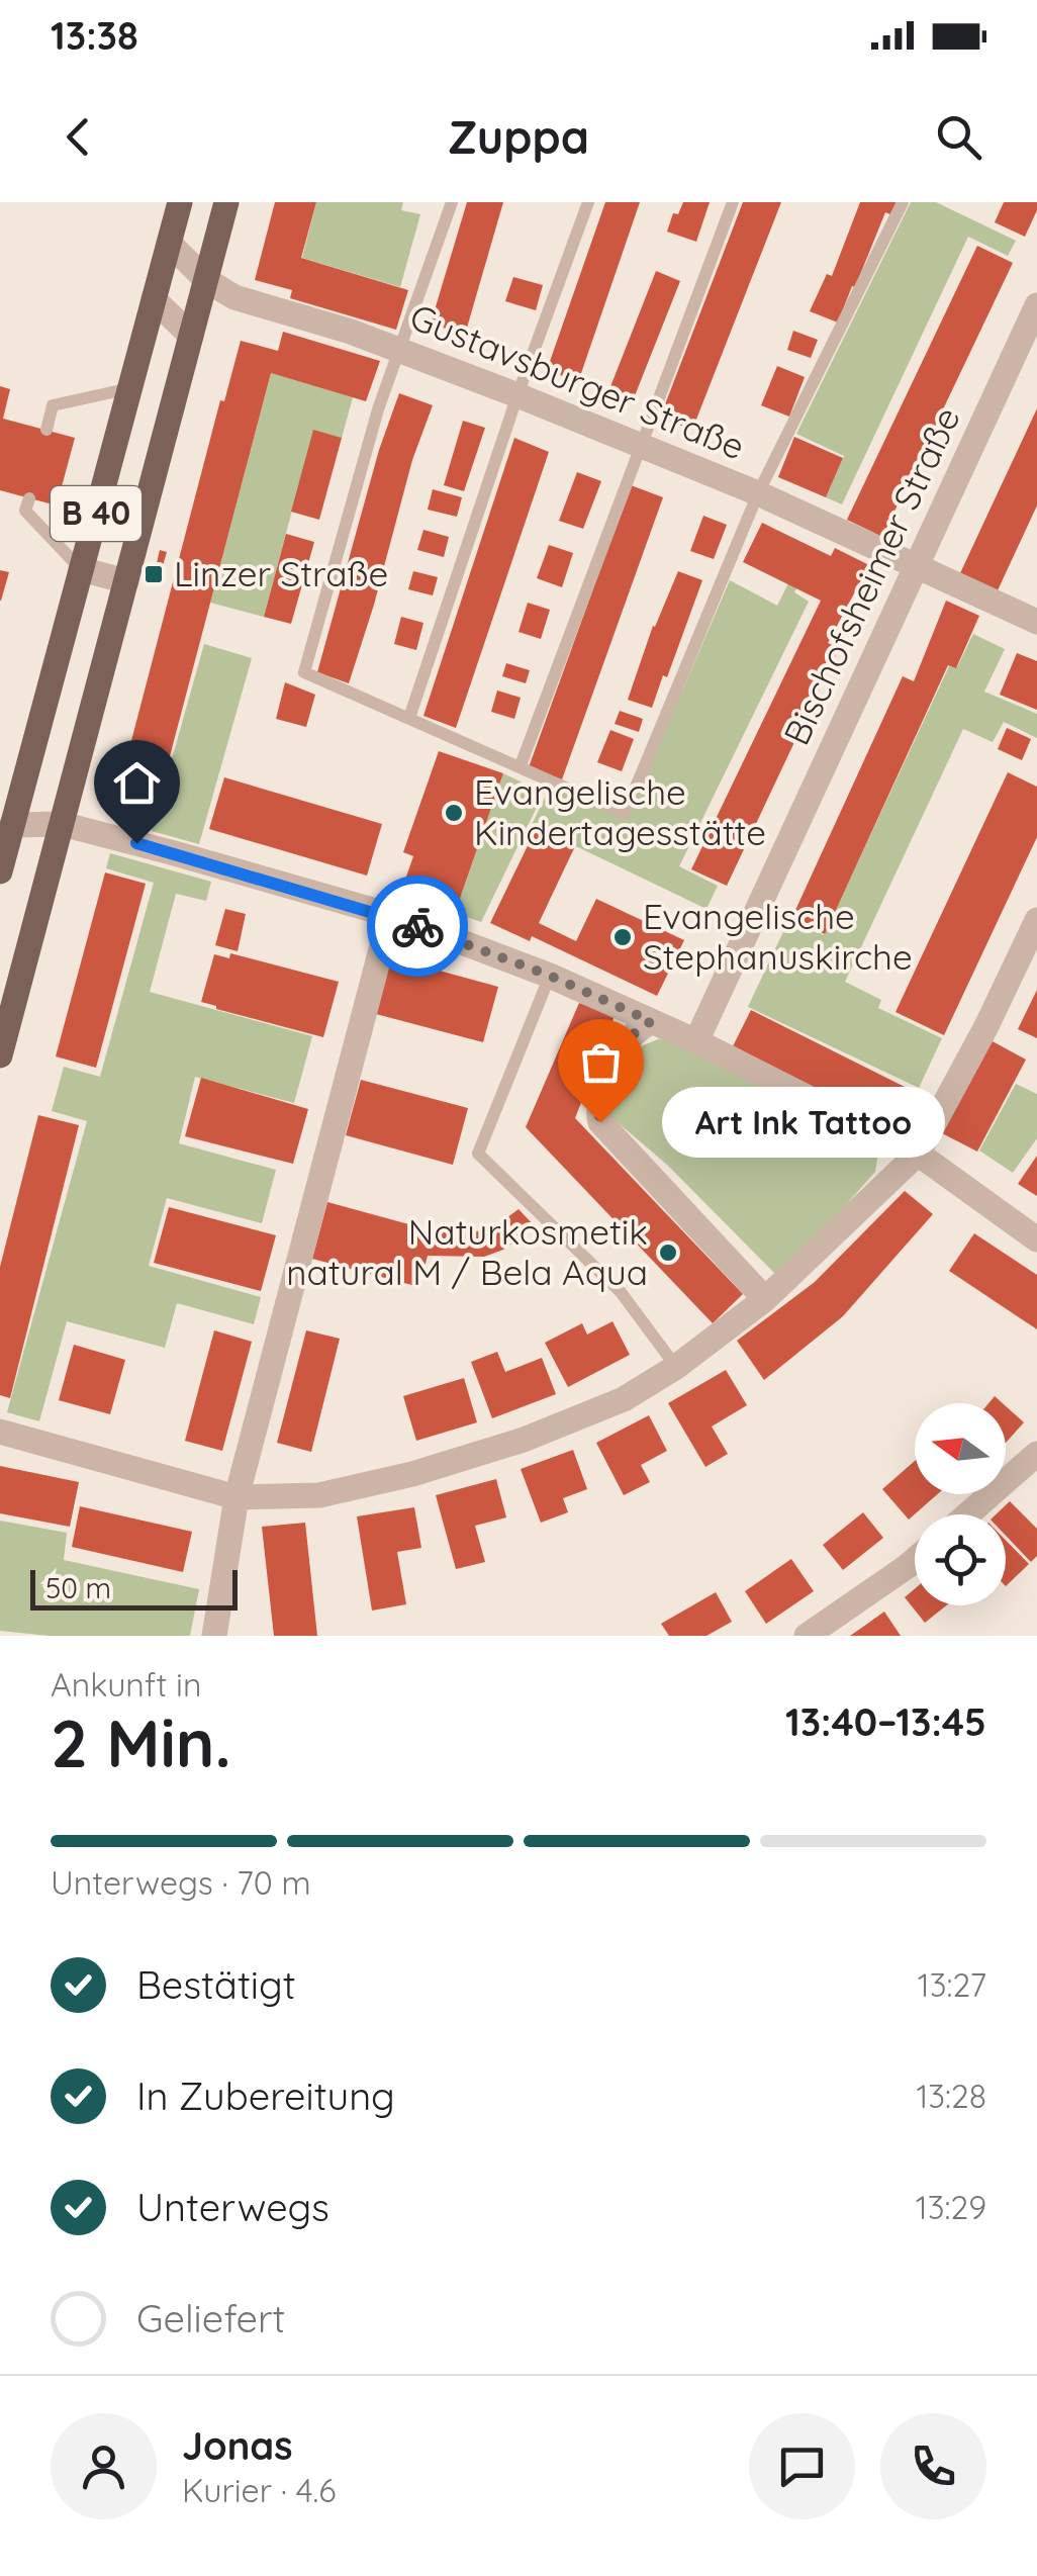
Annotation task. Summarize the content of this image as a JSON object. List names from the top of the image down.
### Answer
{
  "streets": {
    "main road": ["B 40"],
    "street": ["Gustavsburger Straße", "Bischofsheimer Straße"]
  },
  "crossings": [
    ["Gustavsburger Straße", "B 40"],
    ["Gustavsburger Straße", "Bischofsheimer Straße"]
  ],
  "places": {
    "transit": ["Linzer Straße"],
    "other": [
      "Evangelische Kindertagesstätte",
      "Evangelische Stephanuskirche",
      "Art Ink Tattoo",
      "Naturkosmetik natural M / Bela Aqua"
    ]
  },
  "scale_bar": "50 m",
  "north": "left",
  "page": {
    "status": "13:38",
    "header": "Zuppa",
    "bubble": "Art Ink Tattoo",
    "scale": "50 m",
    "heading": ["2 Min.", "Ankunft in", "13:40–13:45"],
    "panel": ["Jonas", "Kurier · 4.6"],
    "bar": "Unterwegs · 70 m",
    "list": [
      ["Bestätigt", "13:27"],
      ["In Zubereitung", "13:28"],
      ["Unterwegs", "13:29"],
      "Geliefert"
    ]
  }
}
